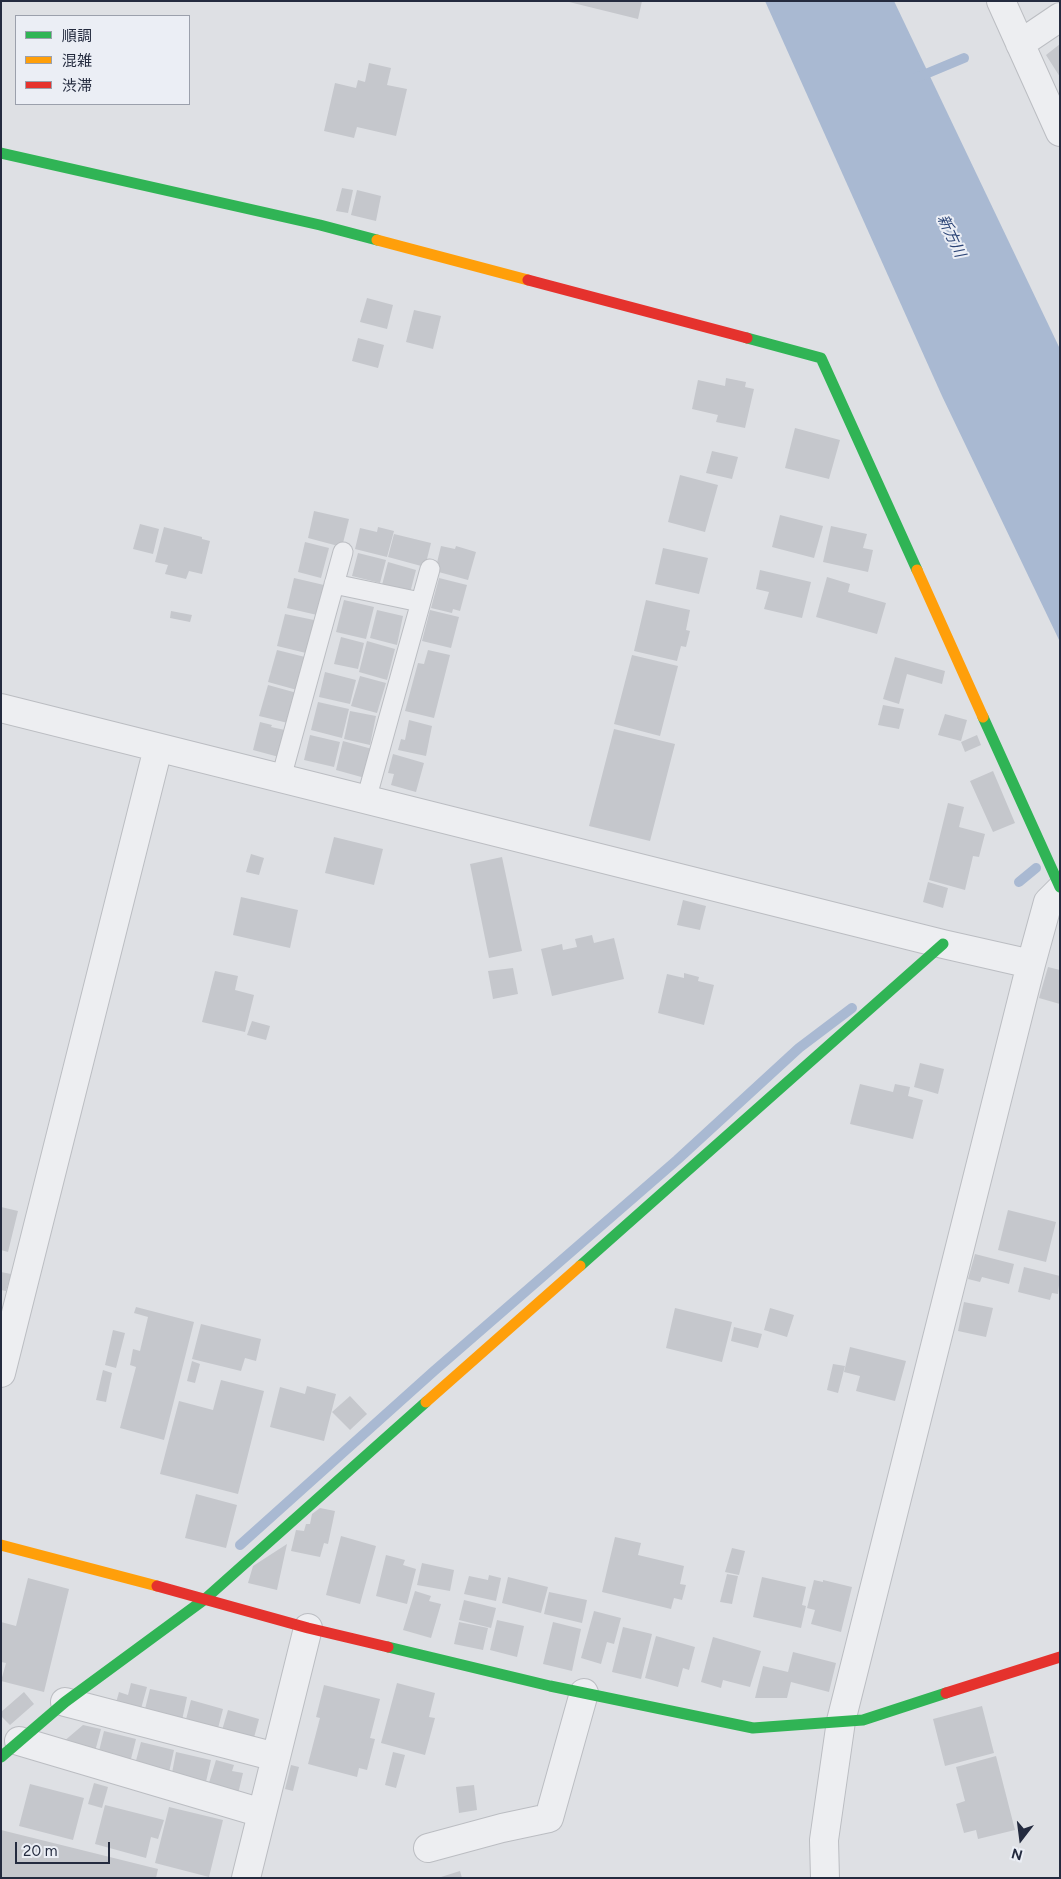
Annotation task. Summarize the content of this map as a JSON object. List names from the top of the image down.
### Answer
{
  "water": ["新方川"],
  "legend": ["順調", "混雑", "渋滞"],
  "scale_bar": "20 m",
  "north": "bottom"
}
